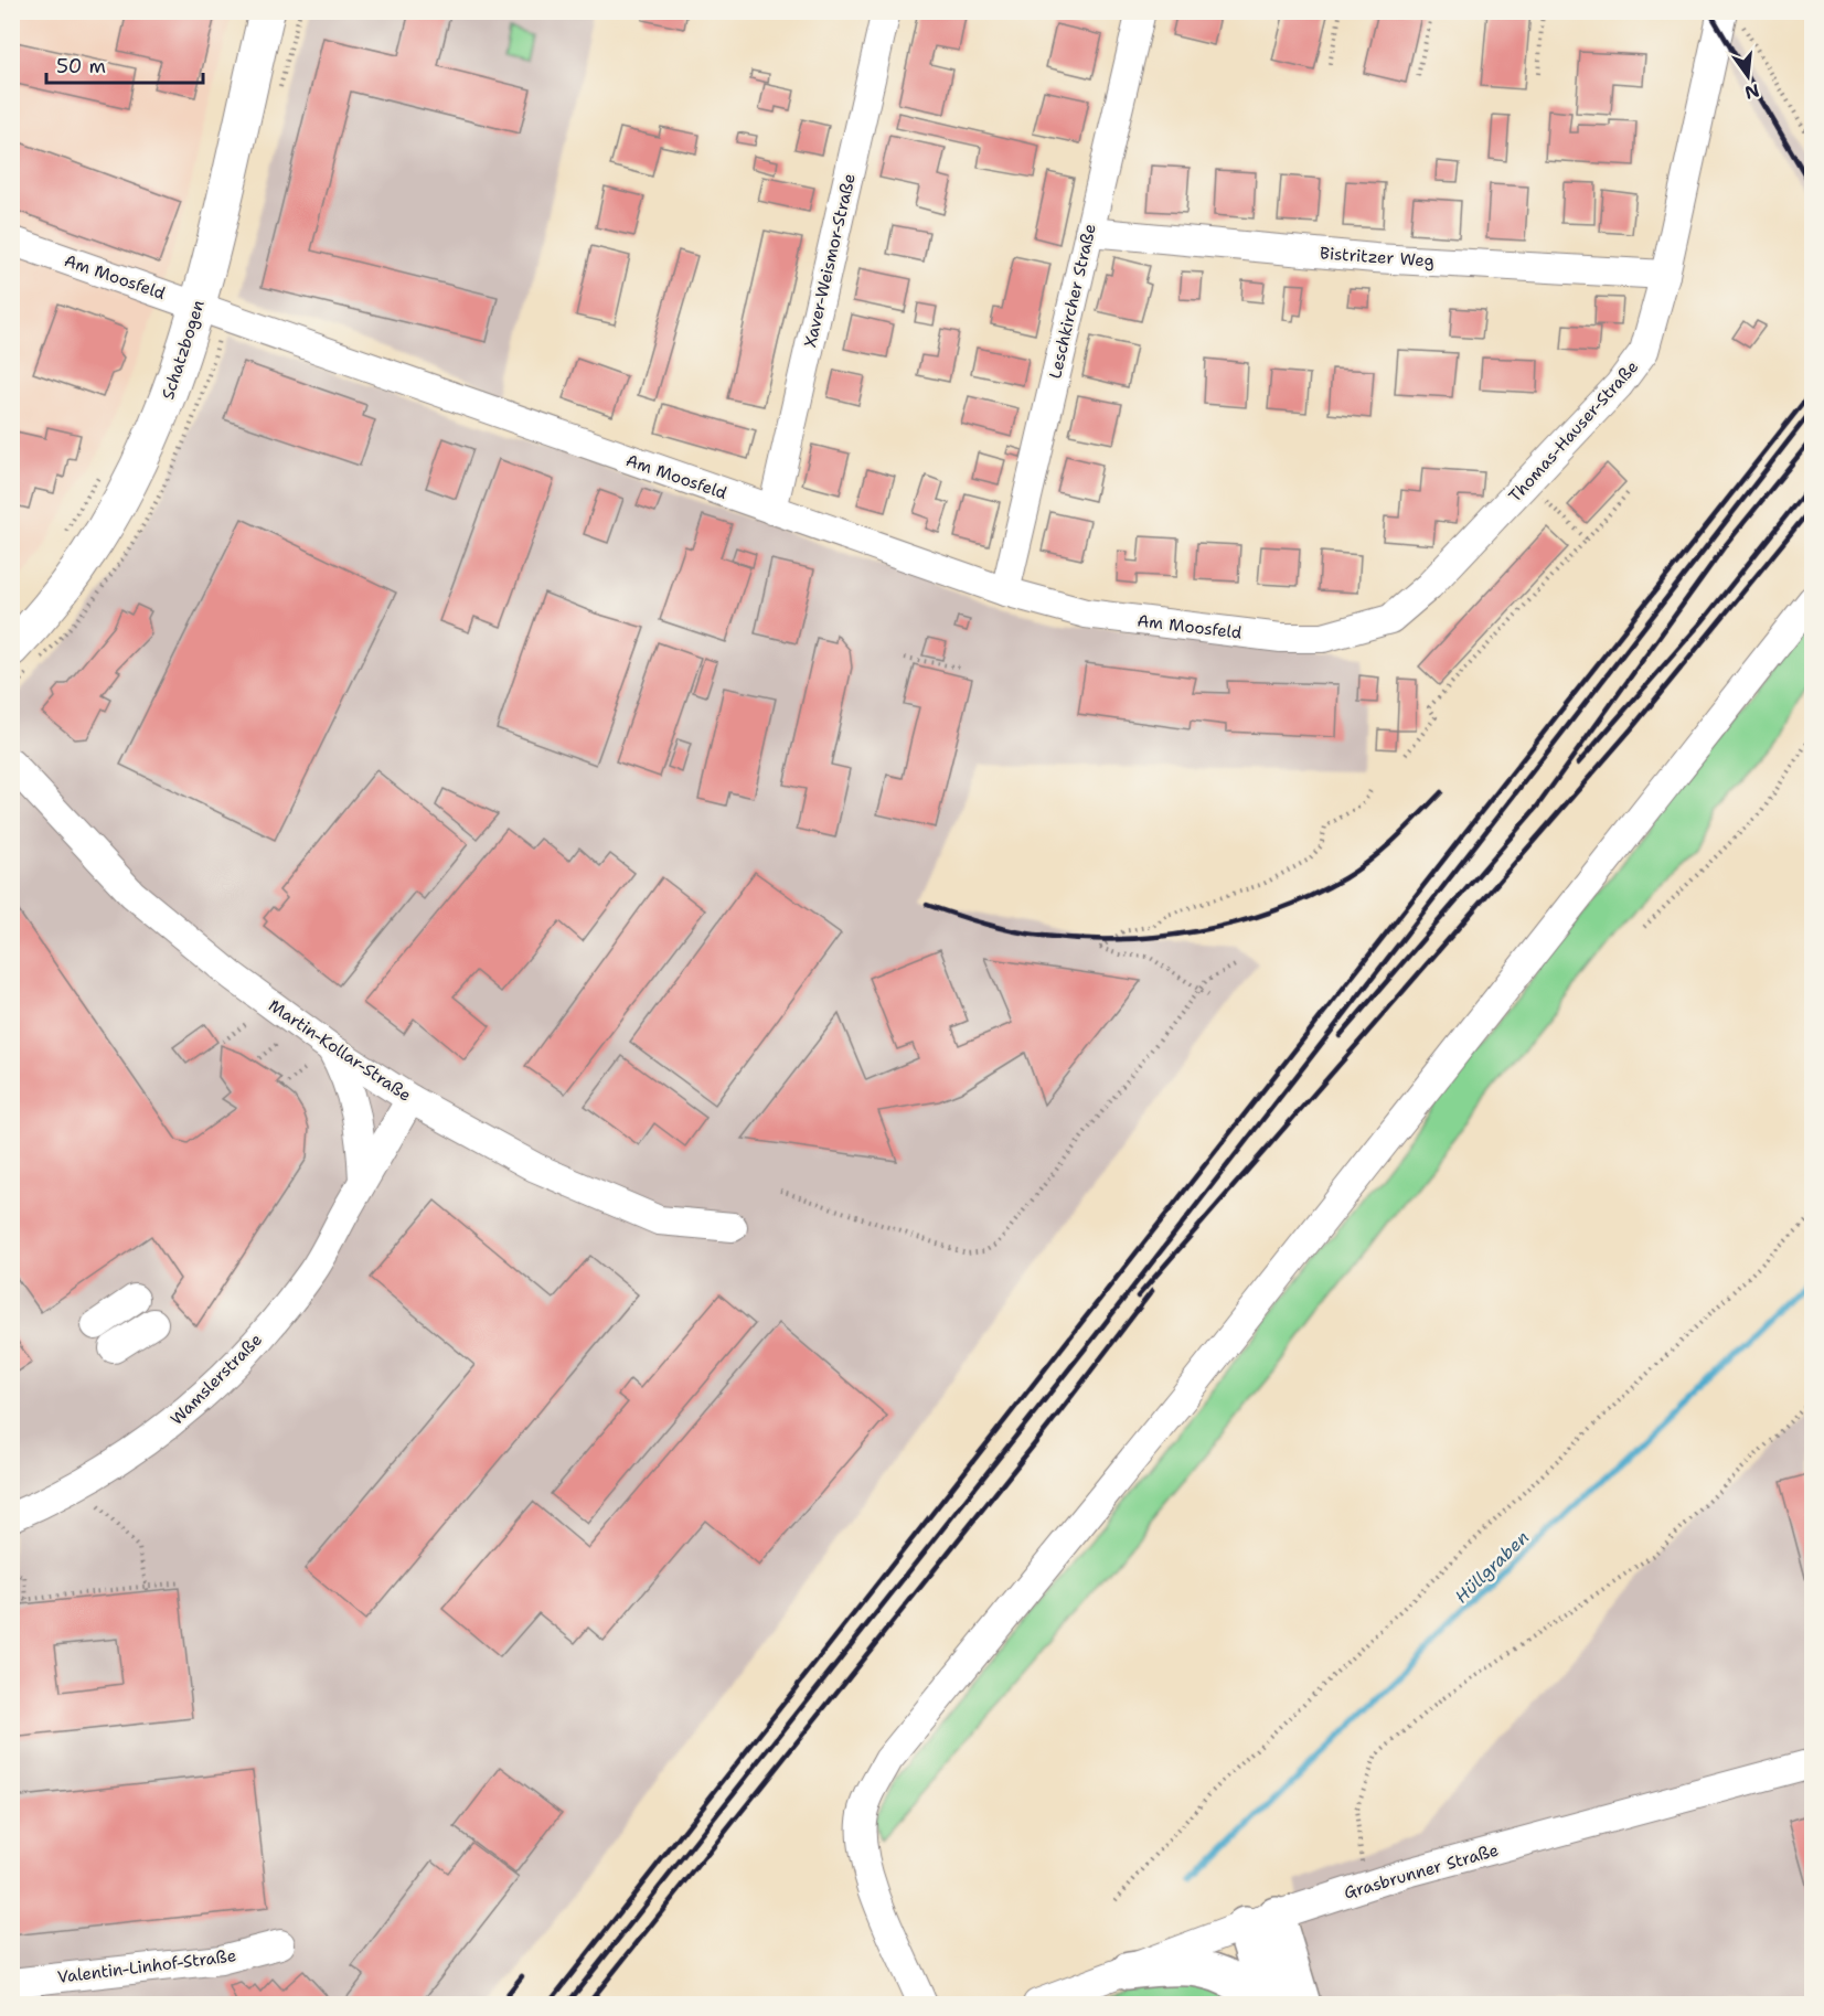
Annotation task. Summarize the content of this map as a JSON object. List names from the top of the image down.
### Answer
{
  "streets": {
    "main road": ["Schatzbogen"],
    "street": [
      "Bistritzer Weg",
      "Xaver-Weismor-Straße",
      "Am Moosfeld",
      "Leschkircher Straße",
      "Thomas-Hauser-Straße",
      "Martin-Kollar-Straße",
      "Wamslerstraße",
      "Grasbrunner Straße",
      "Valentin-Linhof-Straße"
    ]
  },
  "crossings": [
    ["Bistritzer Weg", "Leschkircher Straße"],
    ["Bistritzer Weg", "Thomas-Hauser-Straße"],
    ["Xaver-Weismor-Straße", "Am Moosfeld"],
    ["Am Moosfeld", "Leschkircher Straße"],
    ["Am Moosfeld", "Schatzbogen"],
    ["Am Moosfeld", "Thomas-Hauser-Straße"],
    ["Martin-Kollar-Straße", "Wamslerstraße"]
  ],
  "water": ["Hüllgraben"],
  "scale_bar": "50 m",
  "north": "bottom"
}
